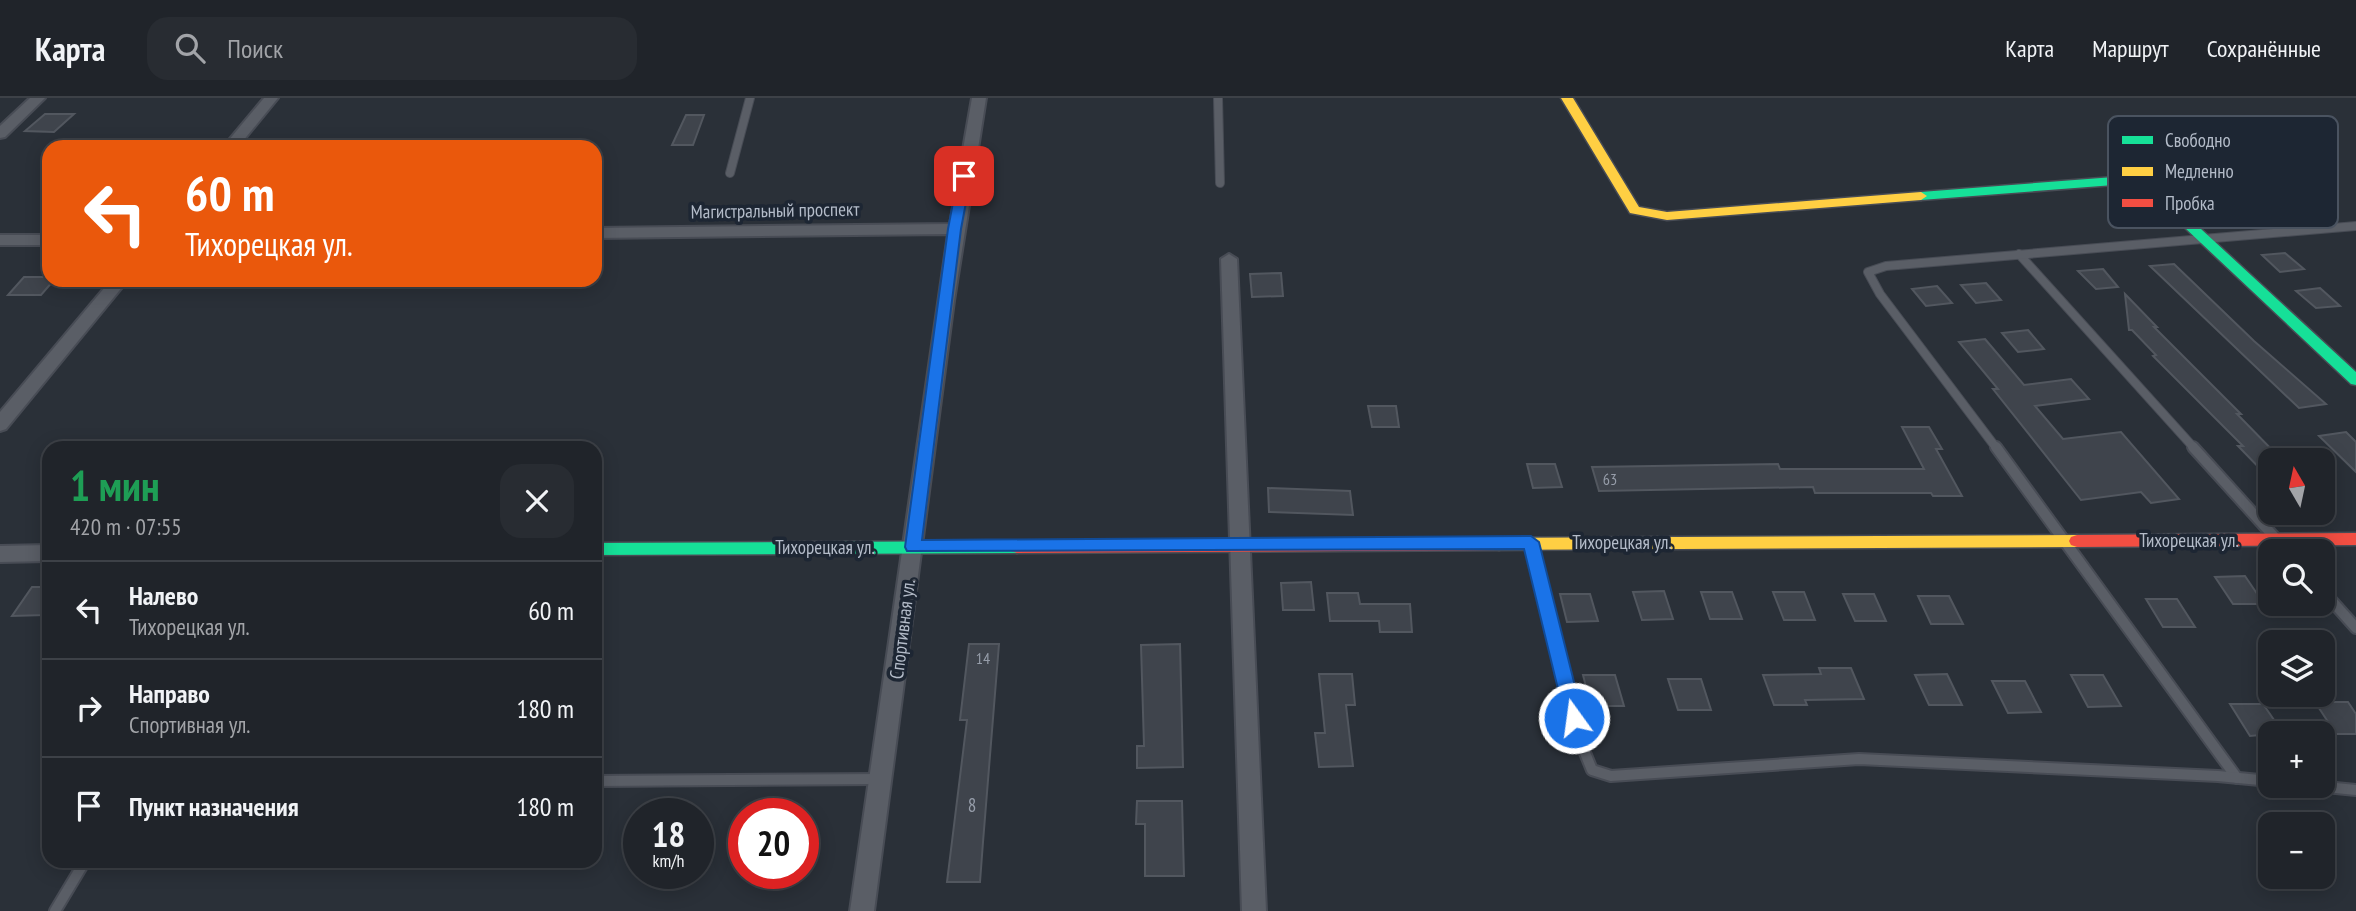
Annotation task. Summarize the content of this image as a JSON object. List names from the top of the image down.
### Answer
{
  "streets": {
    "street": ["Магистральный проспект", "Тихорецкая ул.", "Спортивная ул."]
  },
  "crossings": [
    ["Магистральный проспект", "Спортивная ул."],
    ["Тихорецкая ул.", "Спортивная ул."]
  ],
  "house_numbers": ["63", "14", "8"],
  "legend": ["Свободно", "Медленно", "Пробка"],
  "north": "top",
  "page": {
    "header": "Карта",
    "search": "Поиск",
    "nav": ["Карта", "Маршрут", "Сохранённые"],
    "turn": ["60 m", "Тихорецкая ул."],
    "heading": ["1 мин", "420 m · 07:55"],
    "map_buttons": ["+", "−"],
    "list": [
      {
        "name": "Налево",
        "note": "Тихорецкая ул.",
        "value": "60 m"
      },
      {
        "name": "Направо",
        "note": "Спортивная ул.",
        "value": "180 m"
      },
      {
        "name": "Пункт назначения",
        "value": "180 m"
      }
    ],
    "speed": "18 km/h",
    "limit": "20"
  }
}
